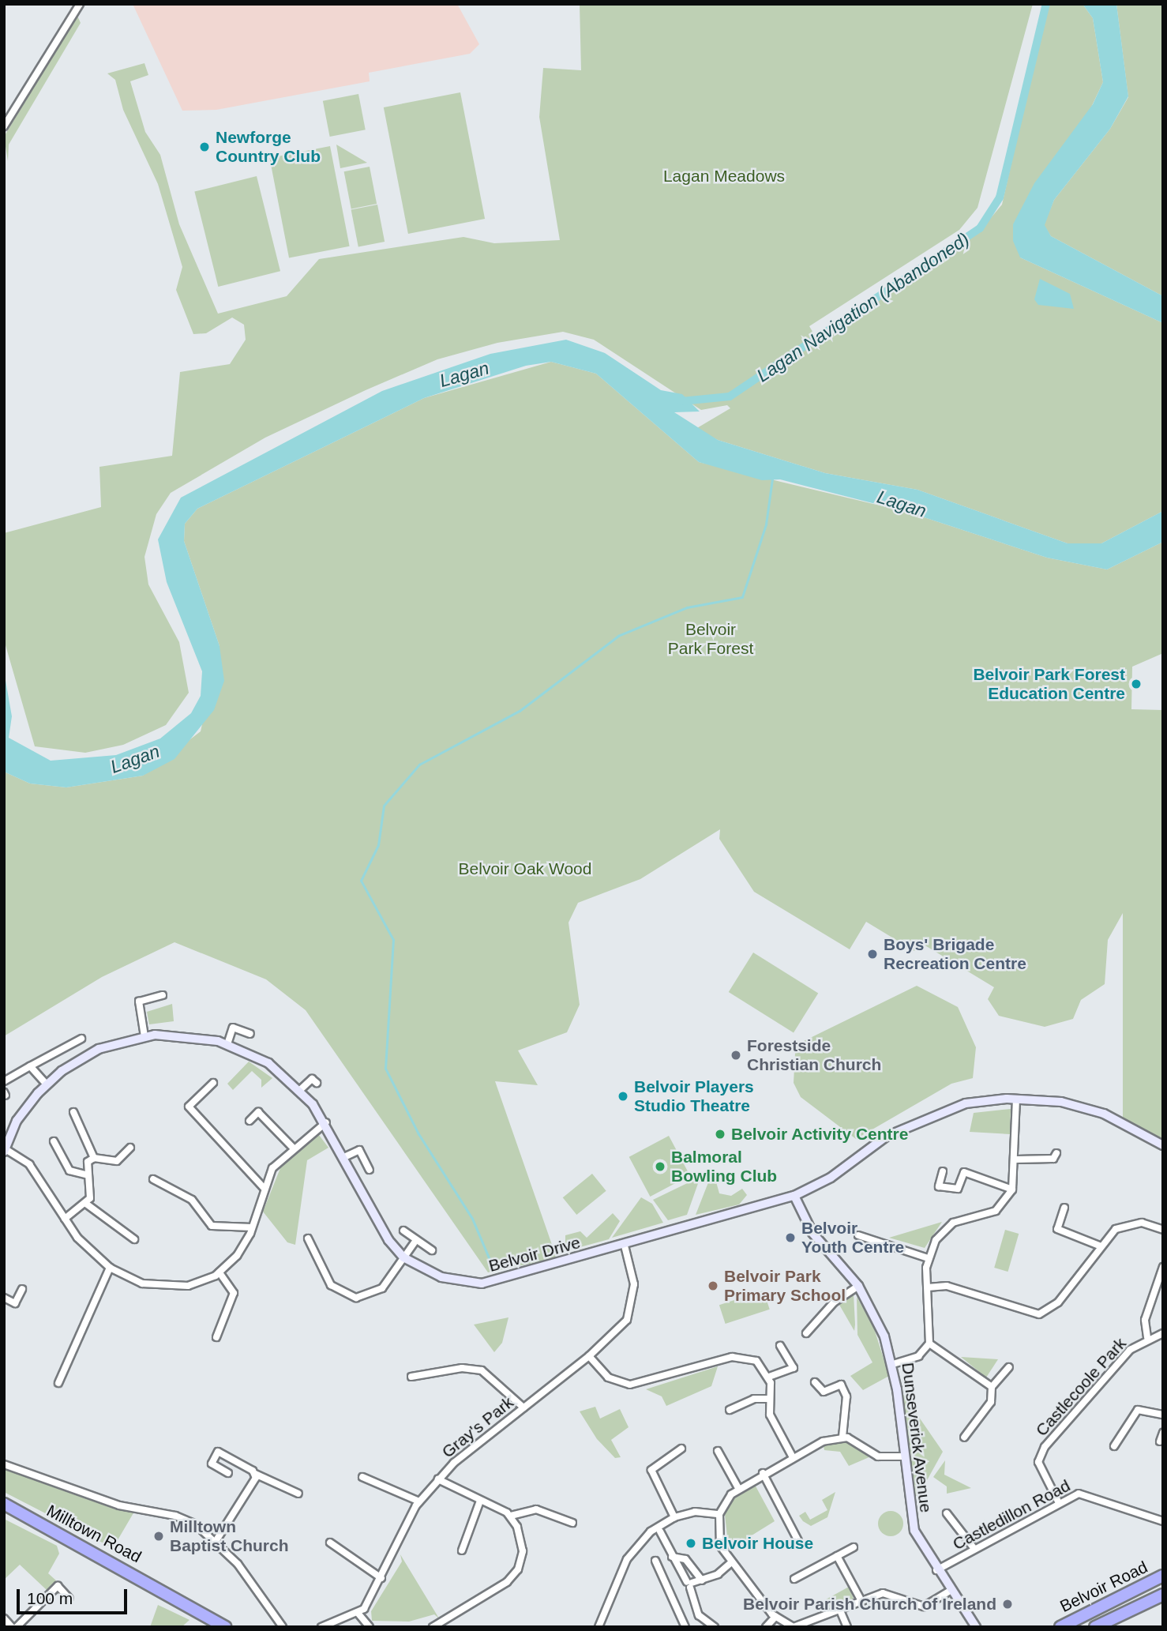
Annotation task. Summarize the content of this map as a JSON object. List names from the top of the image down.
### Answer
{
  "streets": {
    "highway": ["Milltown Road", "Belvoir Road"],
    "street": [
      "Belvoir Drive",
      "Castlecoole Park",
      "Gray's Park",
      "Dunseverick Avenue",
      "Castledillon Road"
    ]
  },
  "crossings": [
    ["Belvoir Drive", "Gray's Park"],
    ["Belvoir Drive", "Dunseverick Avenue"],
    ["Castlecoole Park", "Castledillon Road"],
    ["Dunseverick Avenue", "Castledillon Road"]
  ],
  "water": ["Lagan Navigation (Abandoned)", "Lagan"],
  "parks": ["Lagan Meadows", "Belvoir Park Forest", "Belvoir Oak Wood"],
  "places": [
    "Newforge Country Club",
    "Belvoir Park Forest Education Centre",
    "Boys' Brigade Recreation Centre",
    "Forestside Christian Church",
    "Belvoir Players Studio Theatre",
    "Belvoir Activity Centre",
    "Balmoral Bowling Club",
    "Belvoir Youth Centre",
    "Belvoir Park Primary School",
    "Milltown Baptist Church",
    "Belvoir House",
    "Belvoir Parish Church of Ireland"
  ],
  "scale_bar": "100 m"
}
